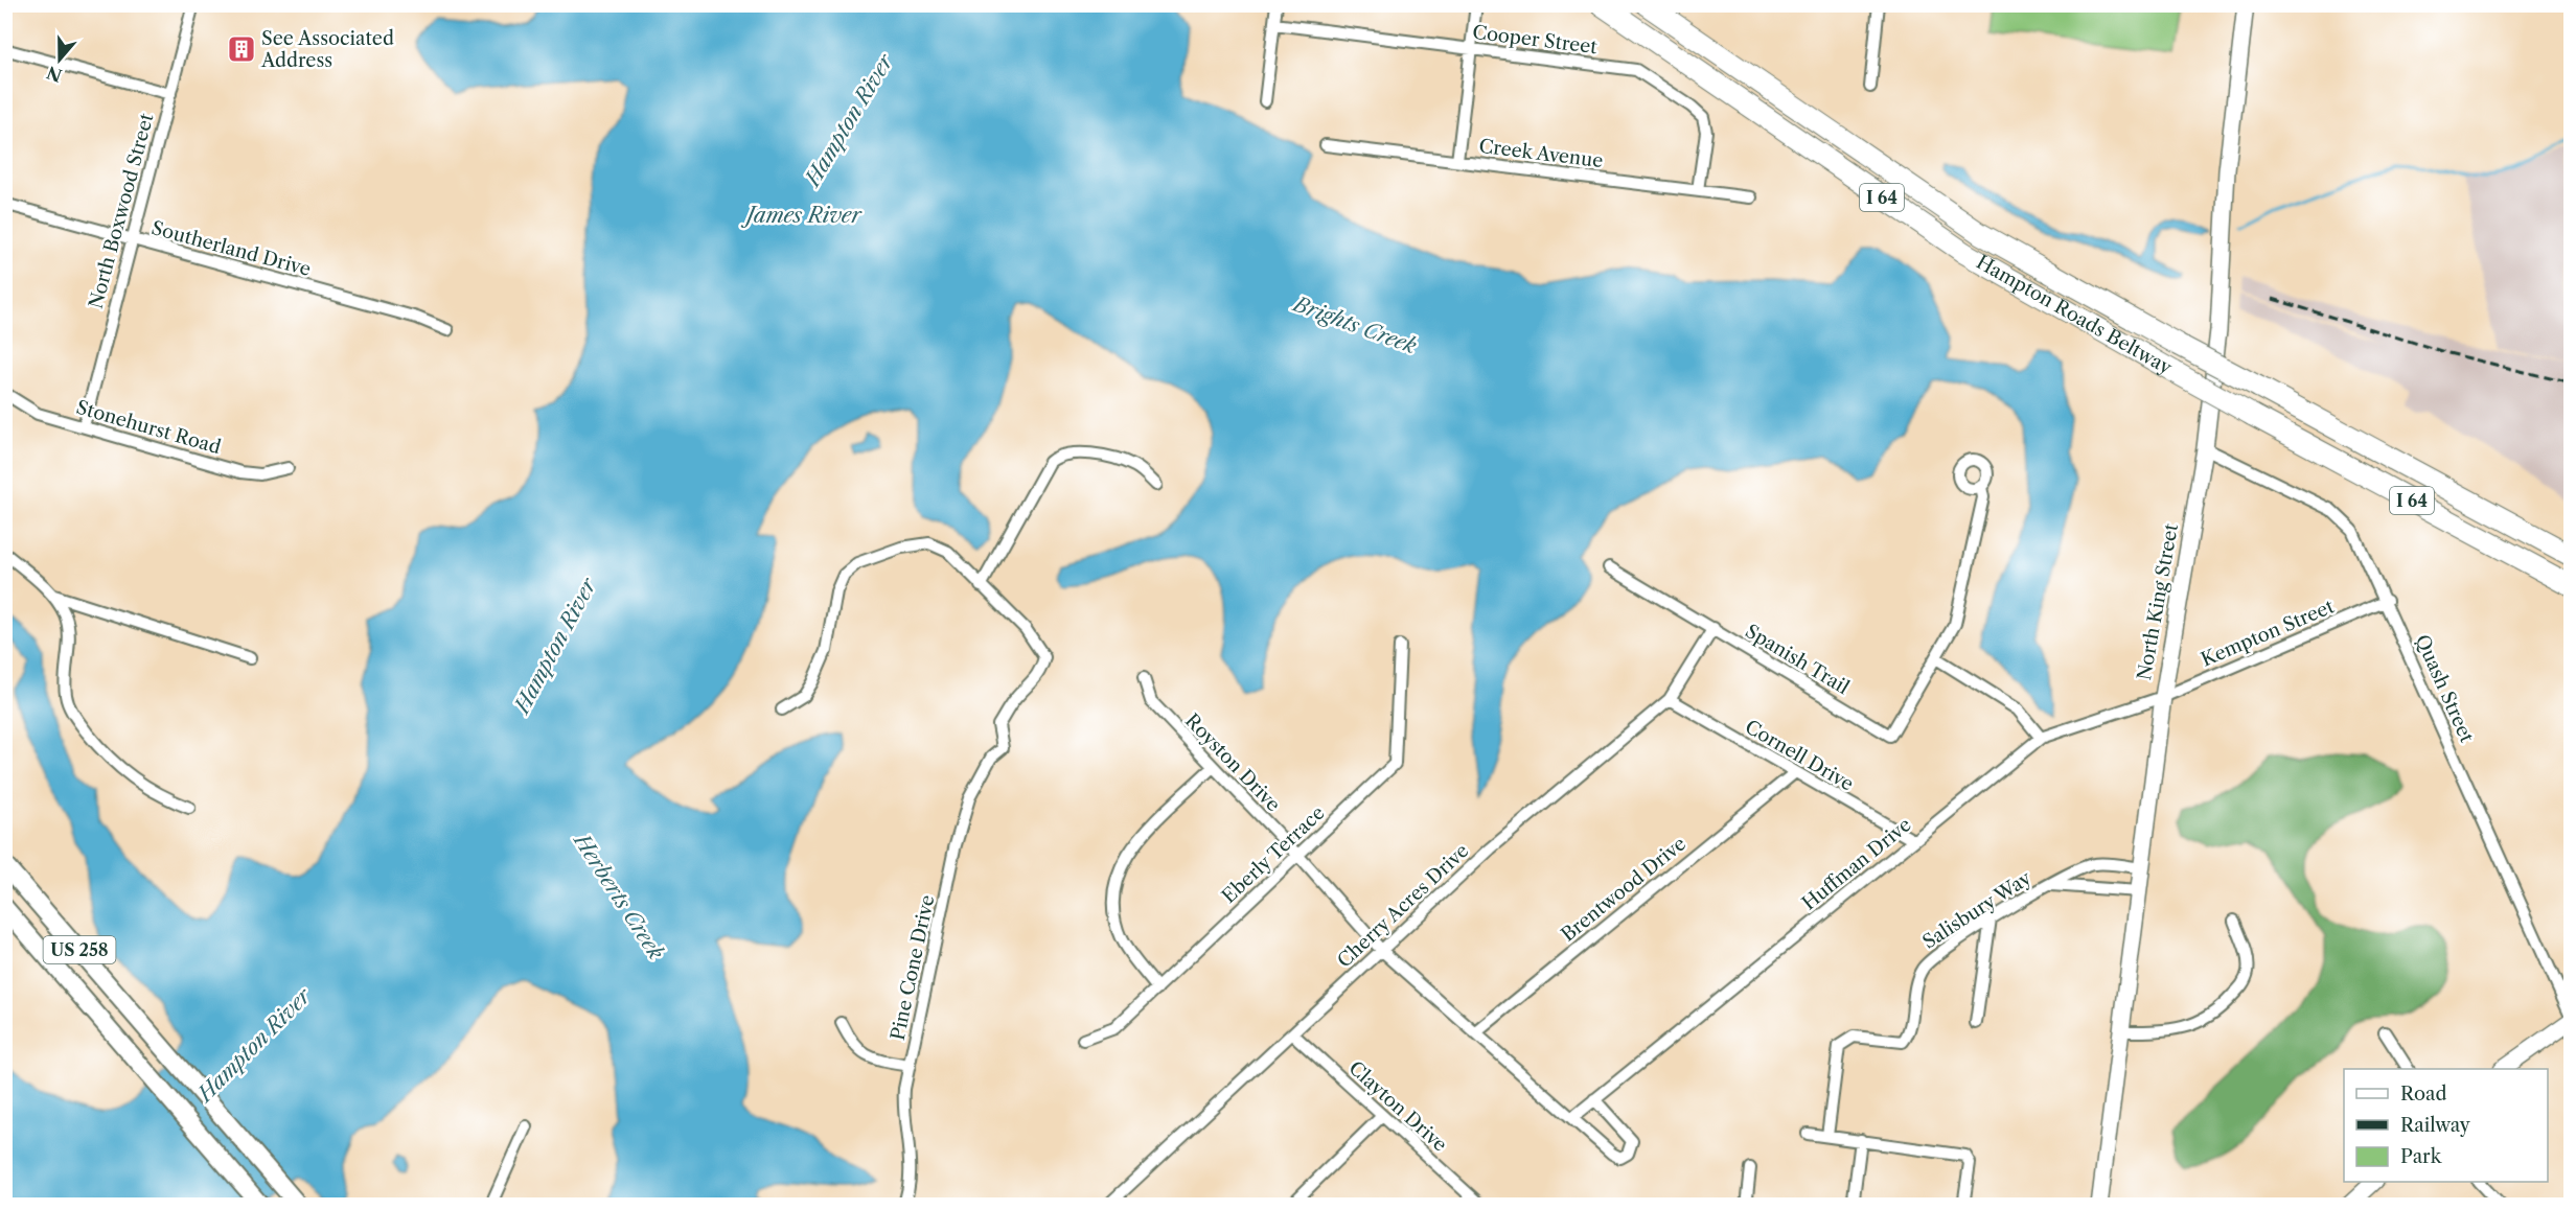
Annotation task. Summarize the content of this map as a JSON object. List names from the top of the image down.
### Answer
{
  "streets": {
    "highway": ["I 64", "Hampton Roads Beltway"],
    "main road": ["North King Street", "US 258"],
    "street": [
      "Cooper Street",
      "Creek Avenue",
      "North Boxwood Street",
      "Southerland Drive",
      "Stonehurst Road",
      "Kempton Street",
      "Spanish Trail",
      "Quash Street",
      "Cornell Drive",
      "Royston Drive",
      "Eberly Terrace",
      "Huffman Drive",
      "Brentwood Drive",
      "Cherry Acres Drive",
      "Salisbury Way",
      "Pine Cone Drive",
      "Clayton Drive"
    ]
  },
  "crossings": [
    ["Cooper Street", "Creek Avenue"],
    ["North Boxwood Street", "Southerland Drive"],
    ["North Boxwood Street", "Stonehurst Road"],
    ["North King Street", "Kempton Street"],
    ["North King Street", "Quash Street"],
    ["North King Street", "Huffman Drive"],
    ["North King Street", "Salisbury Way"],
    ["Kempton Street", "Quash Street"],
    ["Kempton Street", "Huffman Drive"],
    ["Spanish Trail", "Cherry Acres Drive"],
    ["Cornell Drive", "Huffman Drive"],
    ["Cornell Drive", "Brentwood Drive"],
    ["Cornell Drive", "Cherry Acres Drive"],
    ["Royston Drive", "Eberly Terrace"],
    ["Royston Drive", "Cherry Acres Drive"],
    ["Cherry Acres Drive", "Clayton Drive"]
  ],
  "water": [
    "Hampton River",
    "James River",
    "Brights Creek",
    "Herberts Creek"
  ],
  "places": {
    "building": ["See Associated Address"]
  },
  "legend": ["Road", "Railway", "Park"],
  "north": "bottom"
}
